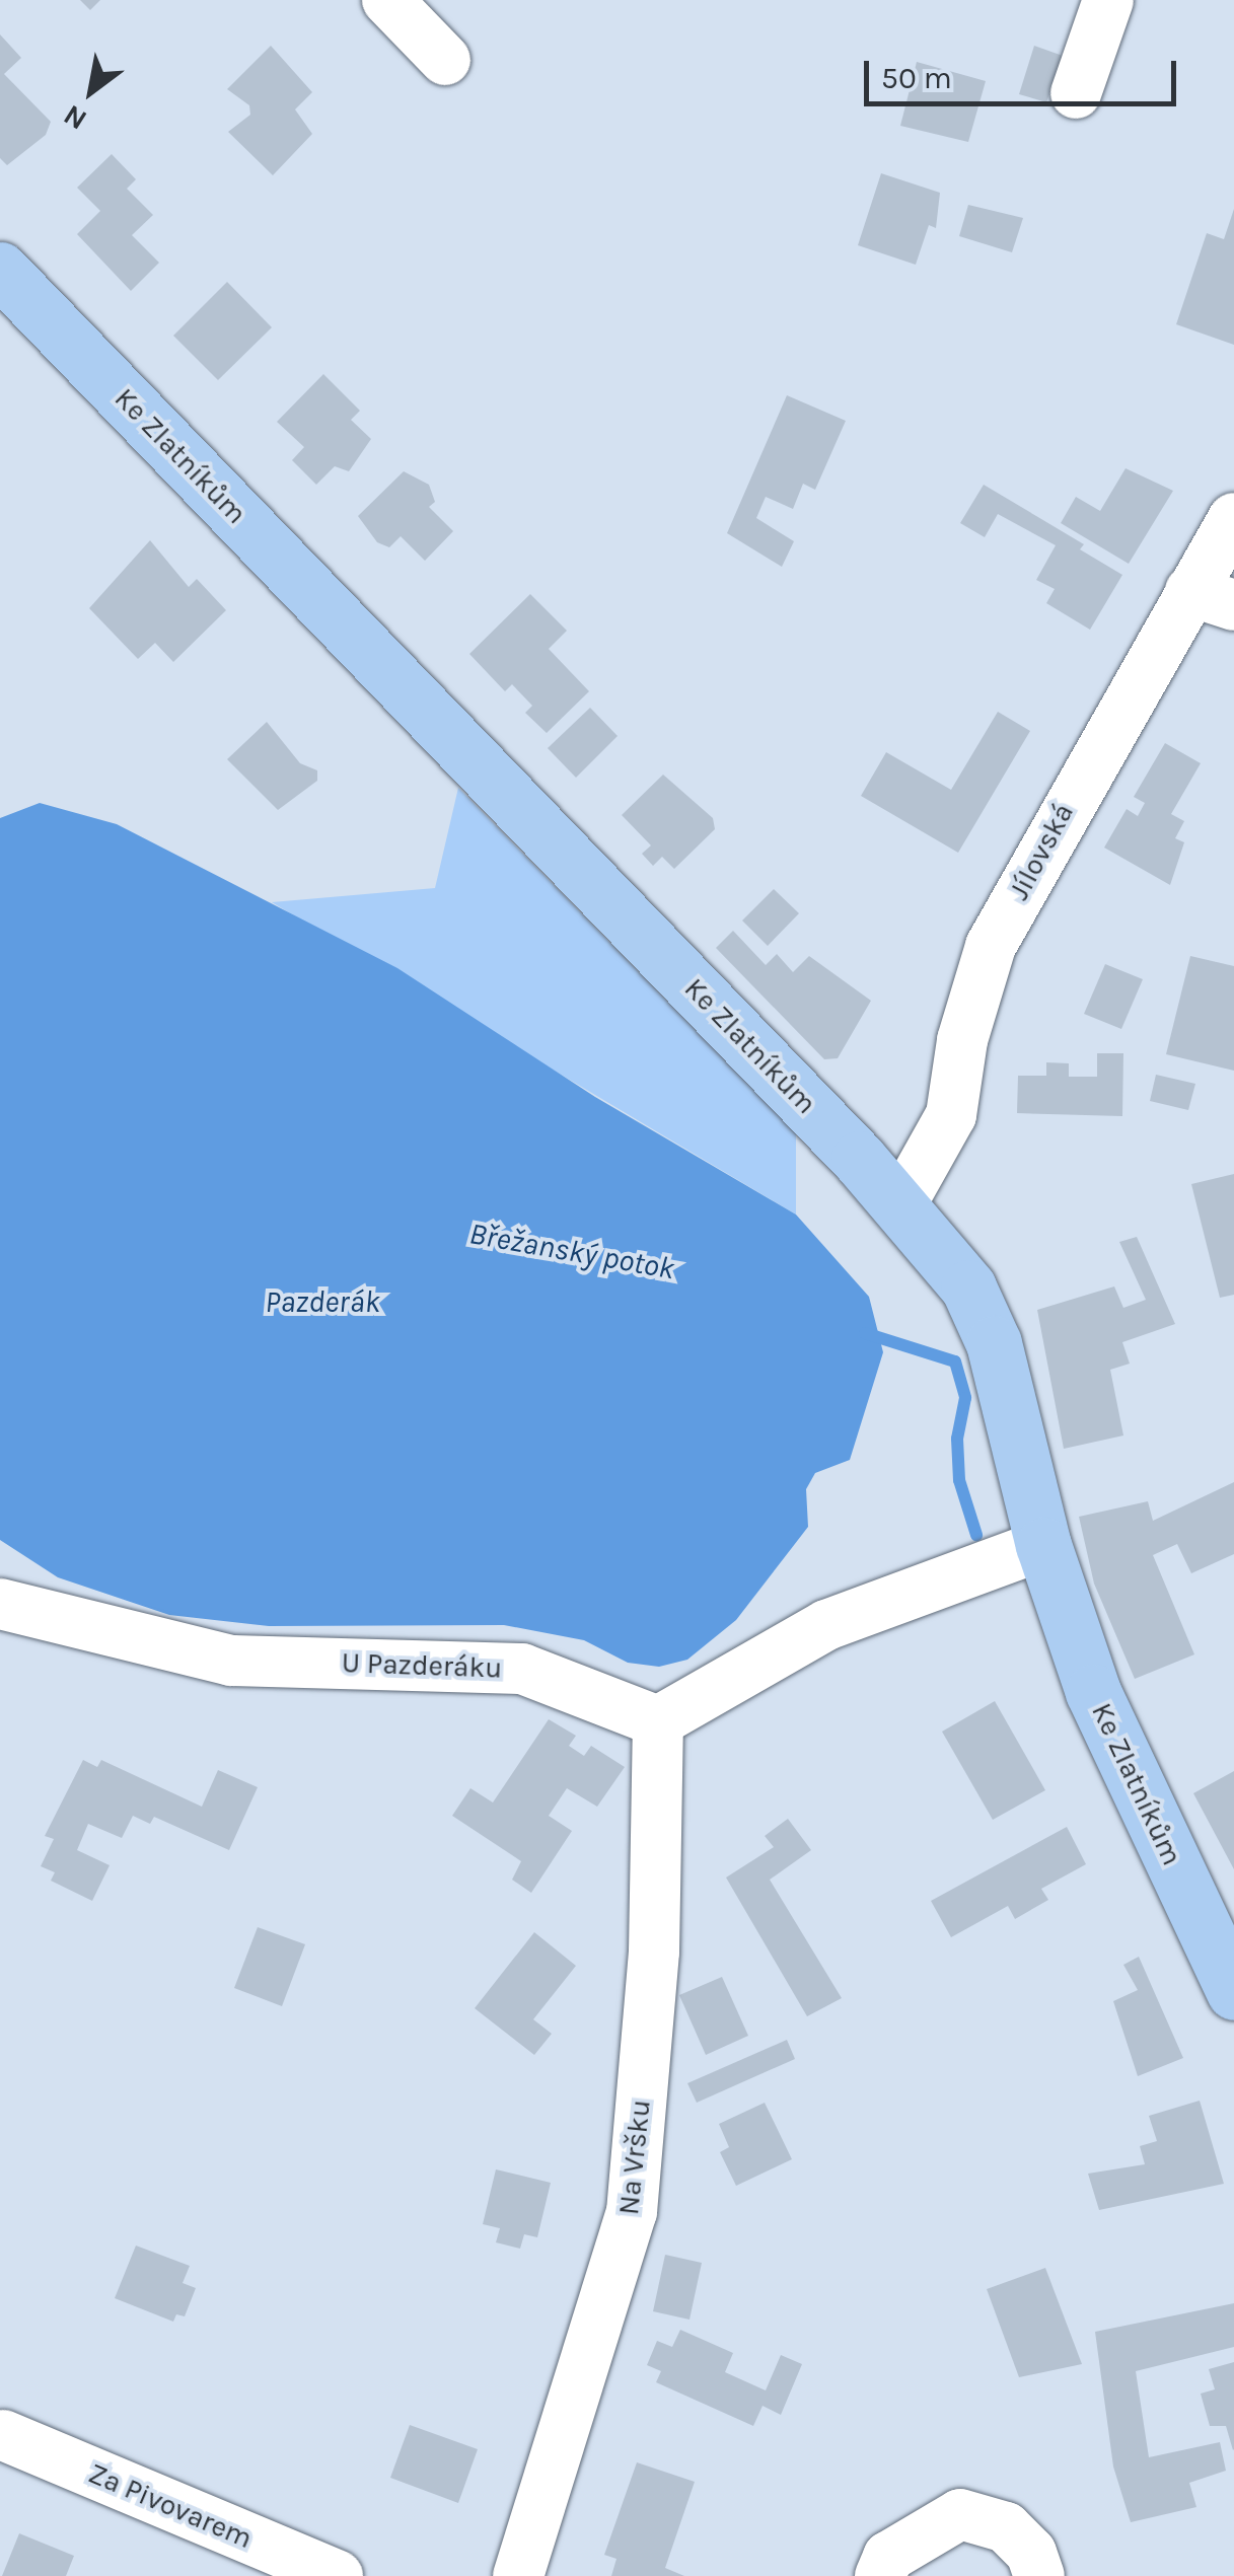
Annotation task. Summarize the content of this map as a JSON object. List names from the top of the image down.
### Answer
{
  "streets": {
    "main road": ["Ke Zlatníkům"],
    "street": [
      "Jílovská",
      "U Pazderáku",
      "Na Vršku",
      "Za Pivovarem"
    ]
  },
  "crossings": [
    ["Ke Zlatníkům", "Jílovská"],
    ["U Pazderáku", "Na Vršku"]
  ],
  "water": ["Břežanský potok", "Pazderák"],
  "scale_bar": "50 m",
  "north": "bottom left"
}
